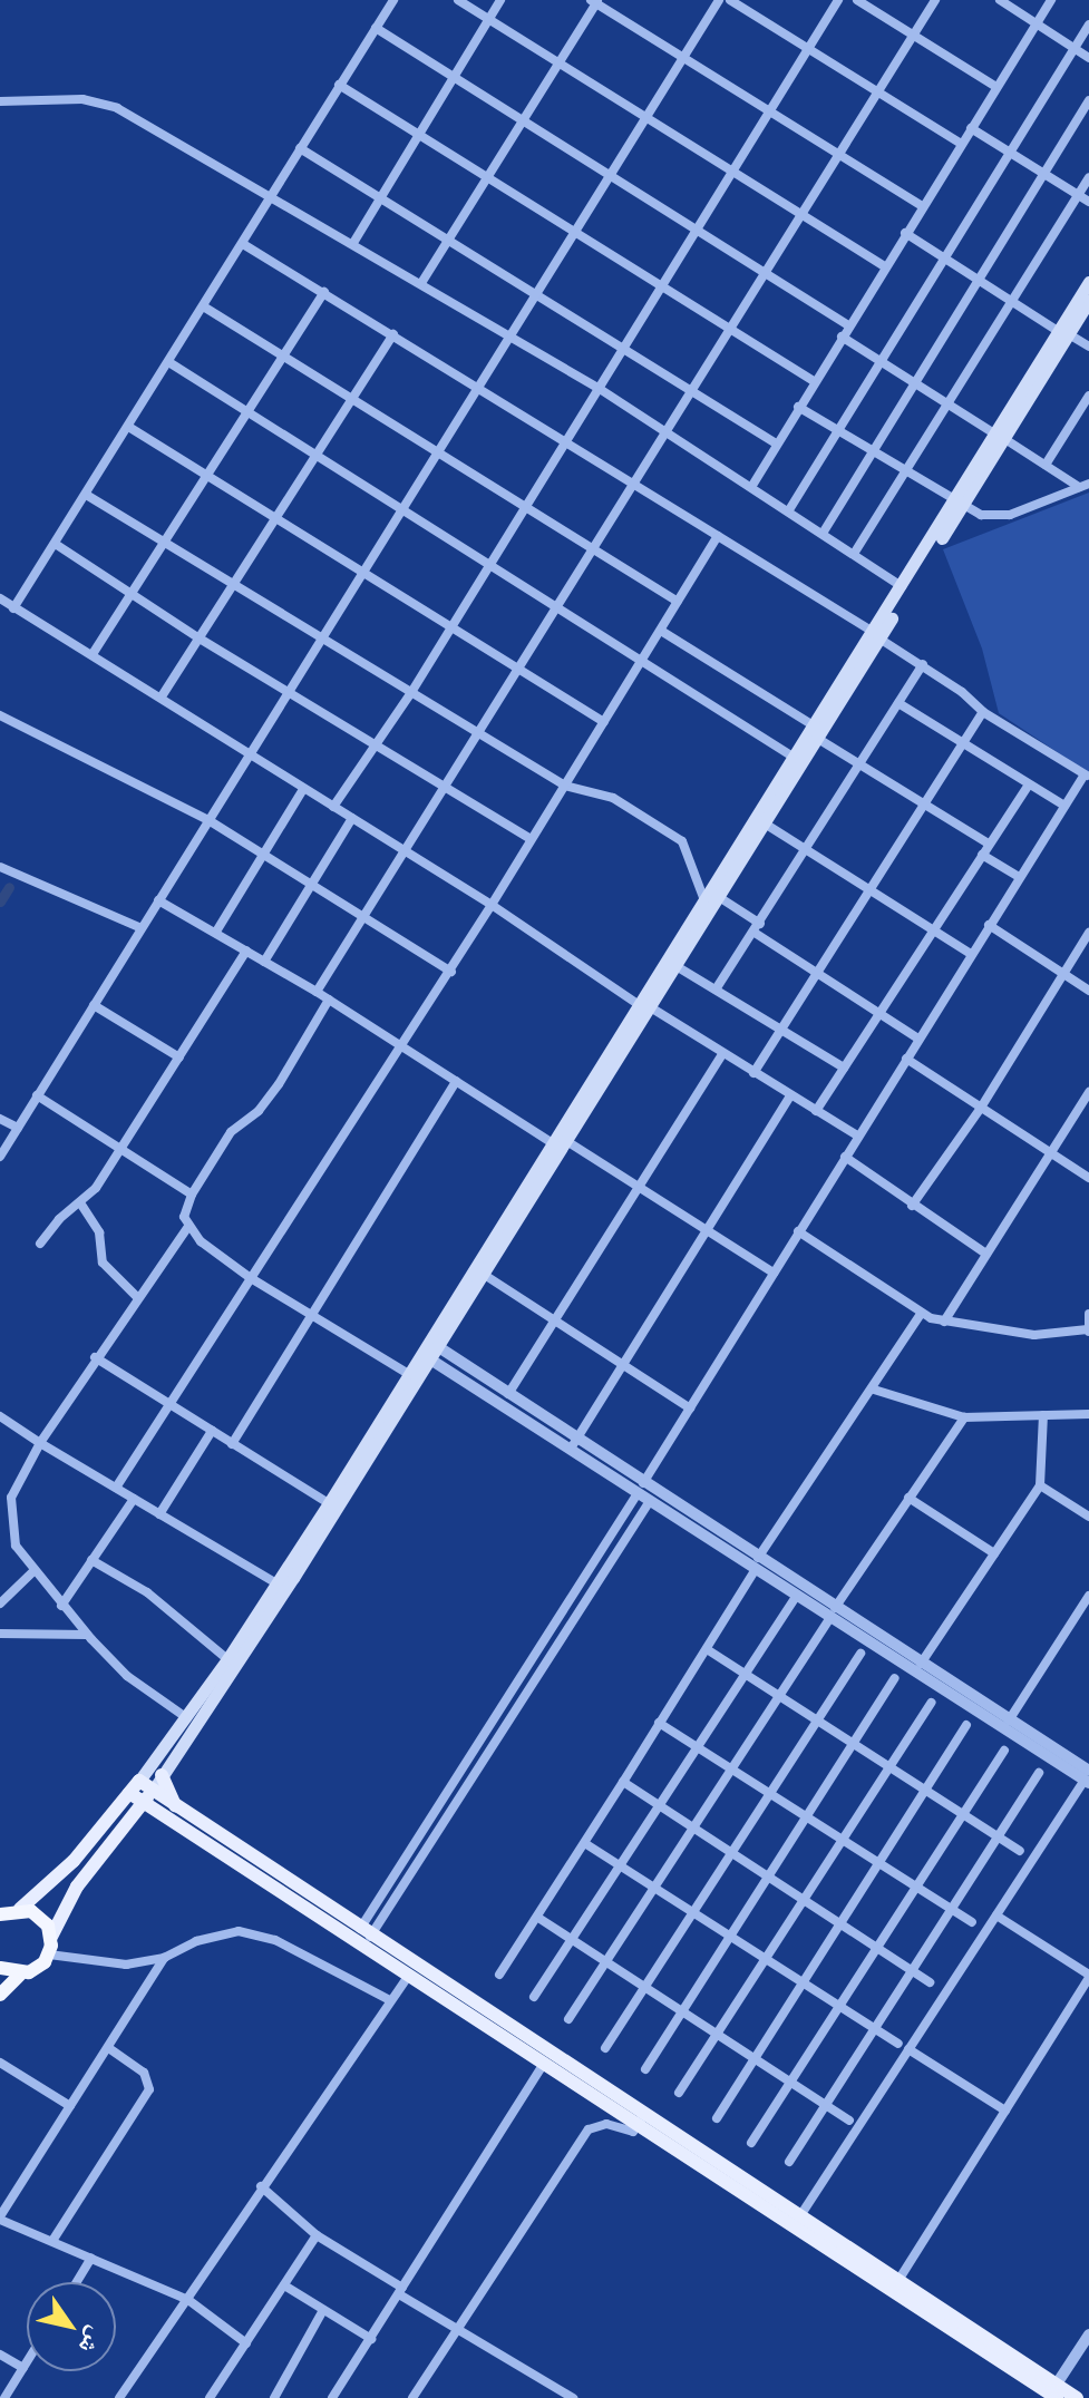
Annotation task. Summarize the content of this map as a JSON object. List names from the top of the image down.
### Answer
{
  "north": "bottom right"
}
